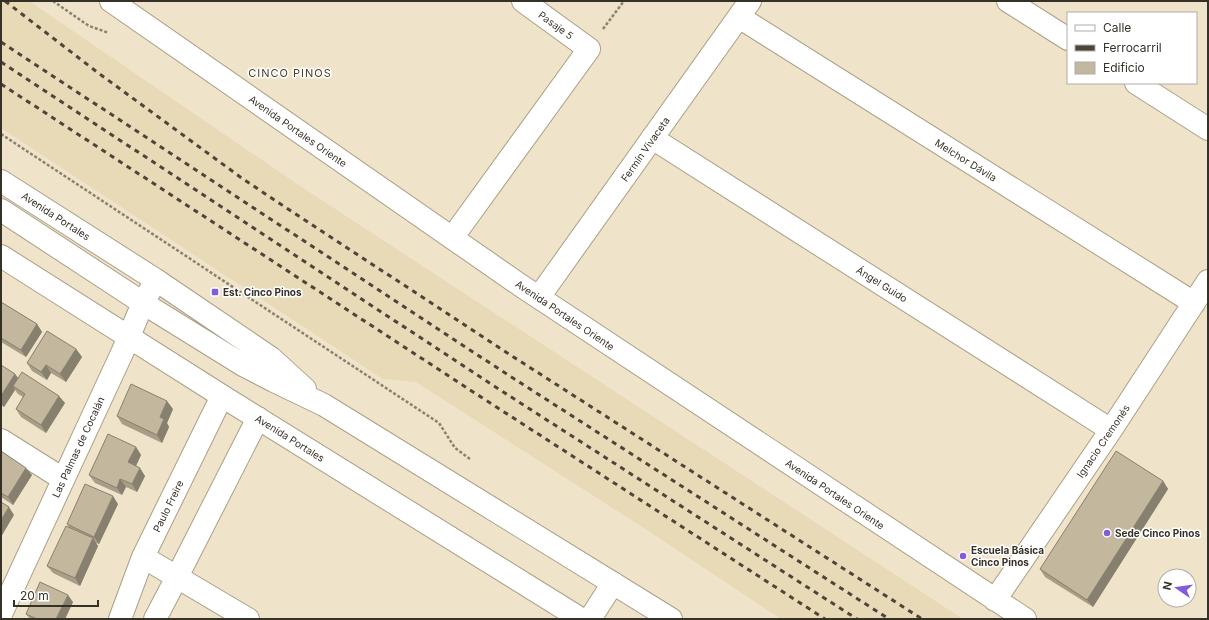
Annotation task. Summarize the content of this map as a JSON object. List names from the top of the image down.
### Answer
{
  "streets": {
    "street": [
      "Pasaje 5",
      "Avenida Portales Oriente",
      "Fermín Vivaceta",
      "Melchor Dávila",
      "Avenida Portales",
      "Ángel Guido",
      "Ignacio Cremonés",
      "Las Palmas de Cocalán",
      "Paulo Freire"
    ]
  },
  "crossings": [
    ["Avenida Portales Oriente", "Fermín Vivaceta"],
    ["Avenida Portales Oriente", "Ignacio Cremonés"],
    ["Fermín Vivaceta", "Melchor Dávila"],
    ["Fermín Vivaceta", "Ángel Guido"],
    ["Melchor Dávila", "Ignacio Cremonés"],
    ["Avenida Portales", "Las Palmas de Cocalán"],
    ["Avenida Portales", "Paulo Freire"],
    ["Ángel Guido", "Ignacio Cremonés"]
  ],
  "districts": ["CINCO PINOS"],
  "places": {
    "transit": ["Est. Cinco Pinos"],
    "other": ["Sede Cinco Pinos", "Escuela Básica Cinco Pinos"]
  },
  "legend": ["Calle", "Ferrocarril", "Edificio"],
  "scale_bar": "20 m",
  "north": "left"
}
